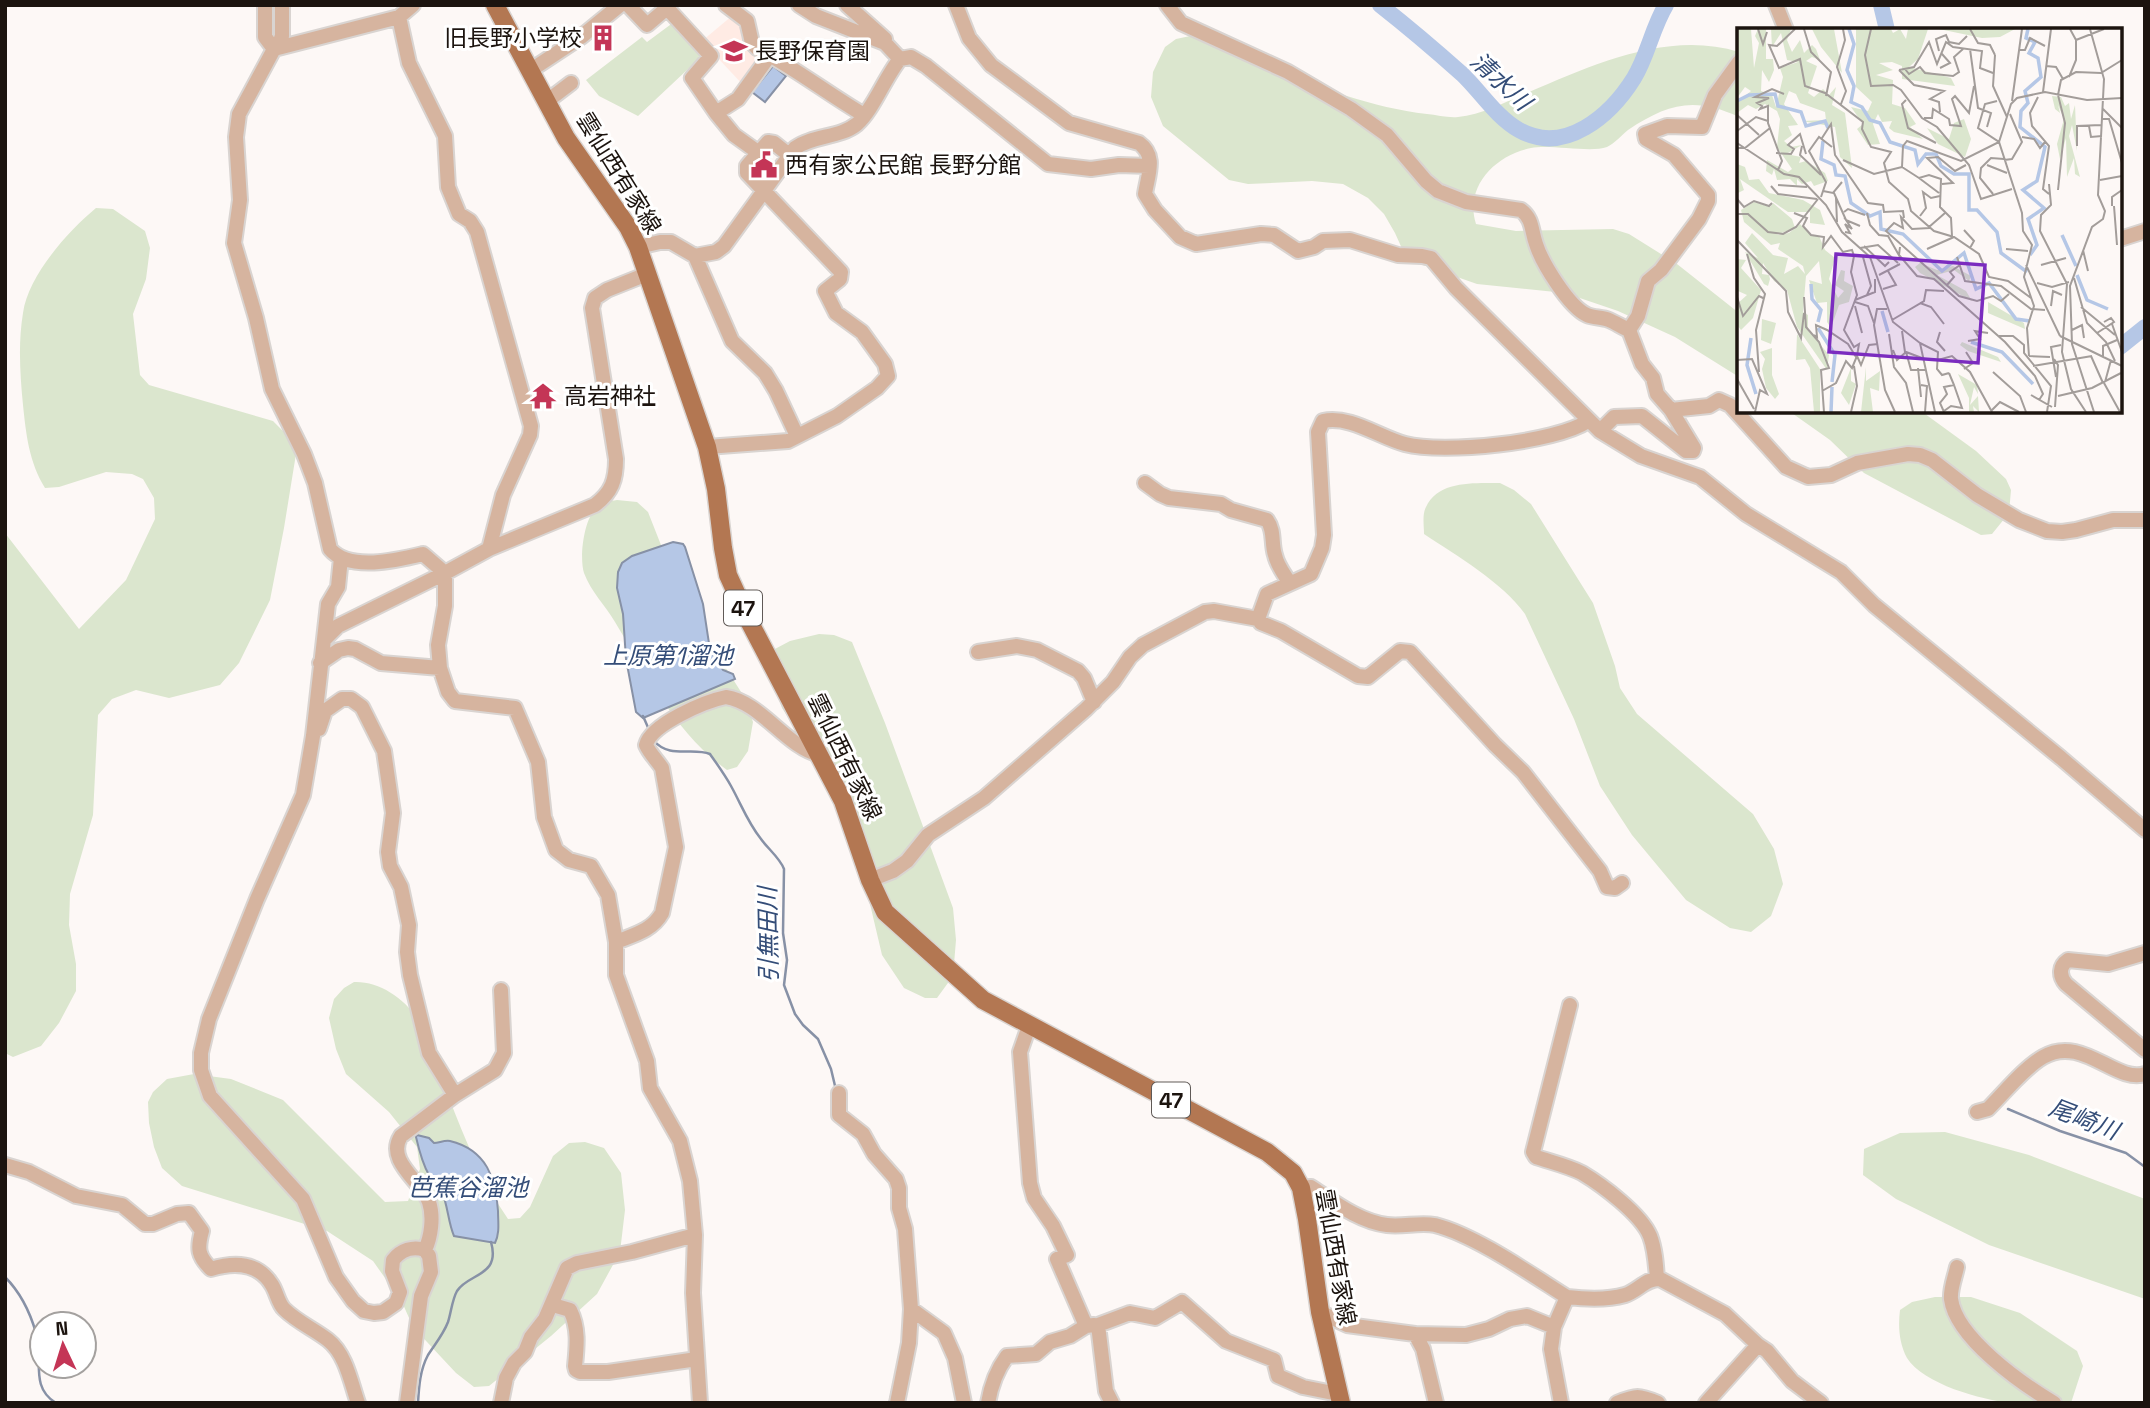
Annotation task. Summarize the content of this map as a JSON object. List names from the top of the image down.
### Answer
{
  "streets": {
    "main road": ["雲仙西有家線", "47"]
  },
  "water": [
    "清水川",
    "上原第1溜池",
    "引無田川",
    "尾崎川",
    "芭蕉谷溜池"
  ],
  "places": {
    "building": ["旧長野小学校"],
    "school or university": ["長野保育園"],
    "public building": ["西有家公民館 長野分館"],
    "temple": ["高岩神社"]
  },
  "north": "top"
}
